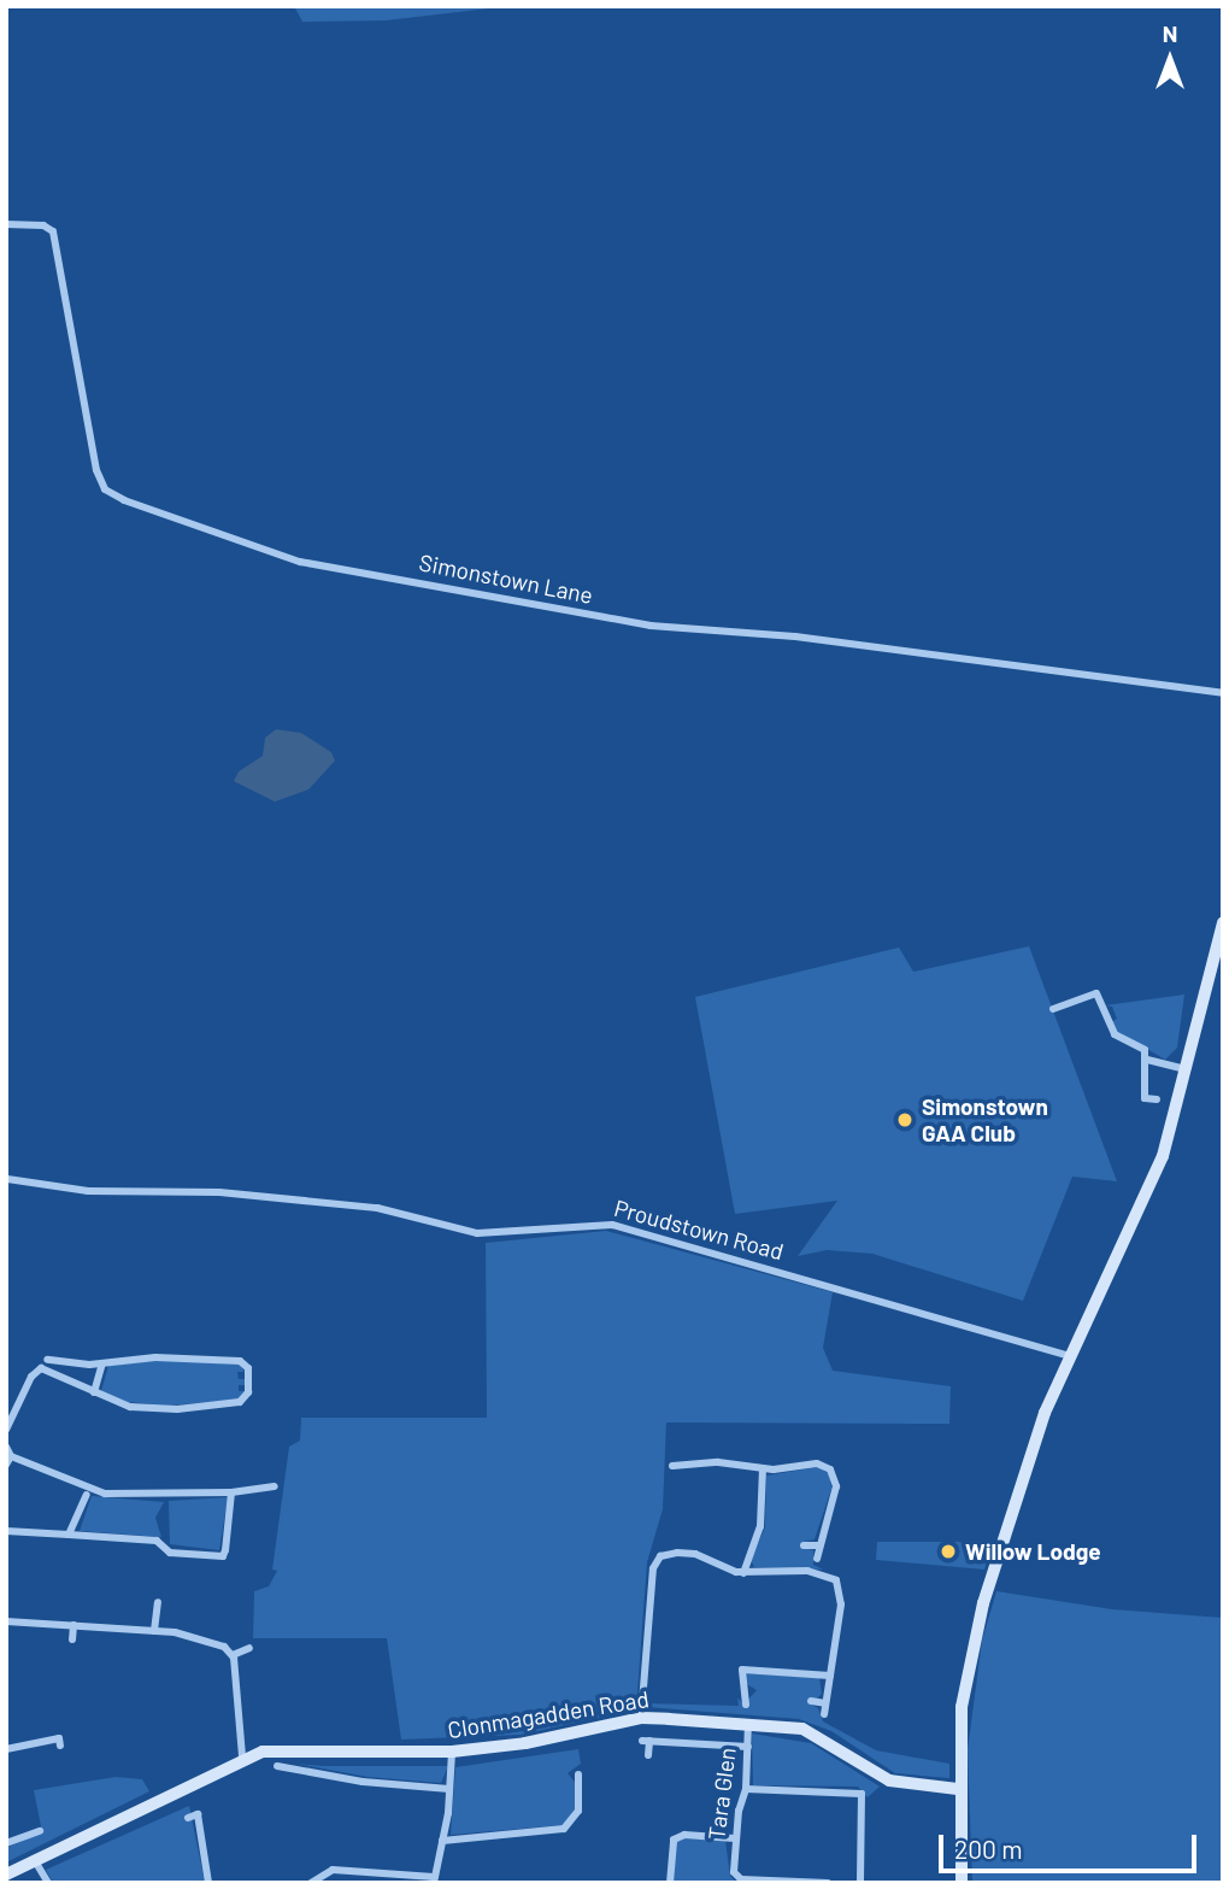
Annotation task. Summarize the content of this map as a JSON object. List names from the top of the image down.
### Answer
{
  "streets": {
    "main road": ["Clonmagadden Road"],
    "street": ["Simonstown Lane", "Proudstown Road", "Tara Glen"]
  },
  "crossings": [
    ["Clonmagadden Road", "Tara Glen"]
  ],
  "places": ["Simonstown GAA Club", "Willow Lodge"],
  "scale_bar": "200 m",
  "north": "top"
}
